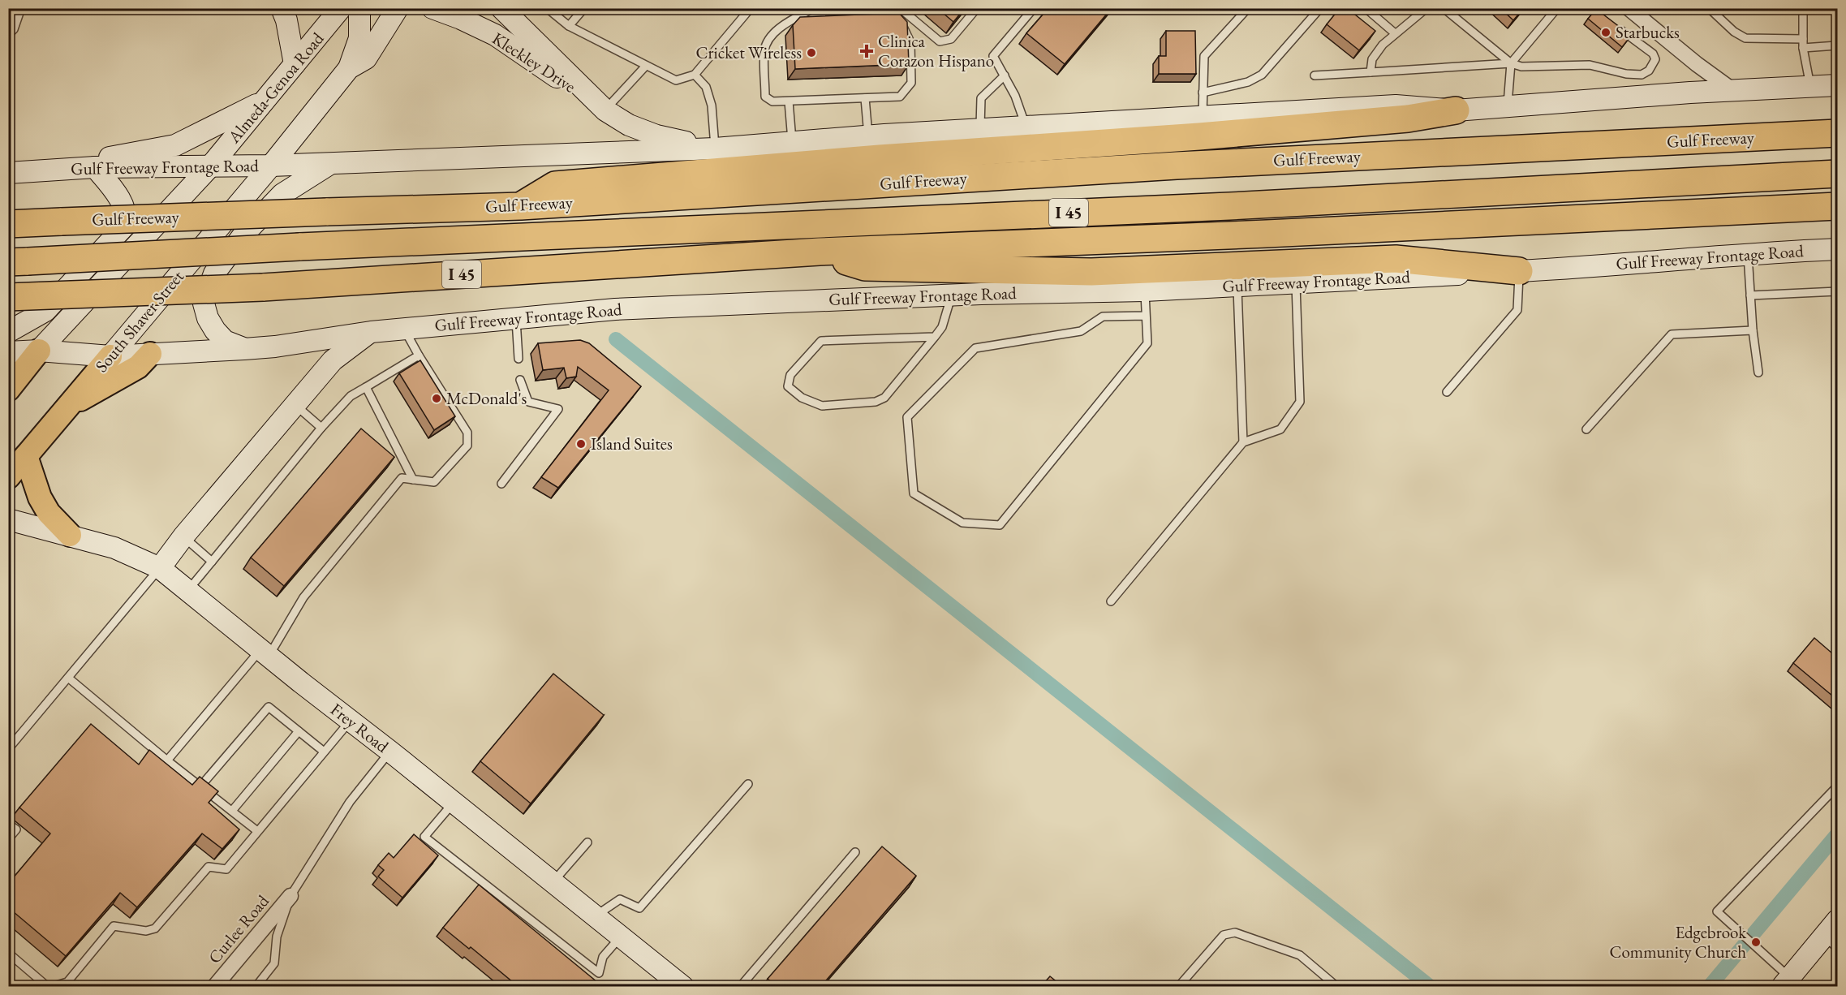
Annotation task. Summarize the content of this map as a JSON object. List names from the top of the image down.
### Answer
{
  "streets": {
    "highway": ["Gulf Freeway", "I 45"],
    "main road": [
      "Kleckley Drive",
      "Almeda-Genoa Road",
      "Gulf Freeway Frontage Road",
      "South Shaver Street",
      "Frey Road"
    ],
    "street": ["Curlee Road"]
  },
  "crossings": [
    ["Almeda-Genoa Road", "Gulf Freeway Frontage Road"],
    ["Gulf Freeway Frontage Road", "South Shaver Street"]
  ],
  "places": {
    "other": [
      "Starbucks",
      "Cricket Wireless",
      "McDonald's",
      "Island Suites",
      "Edgebrook Community Church"
    ],
    "health": ["Clinica Corazon Hispano"]
  }
}
